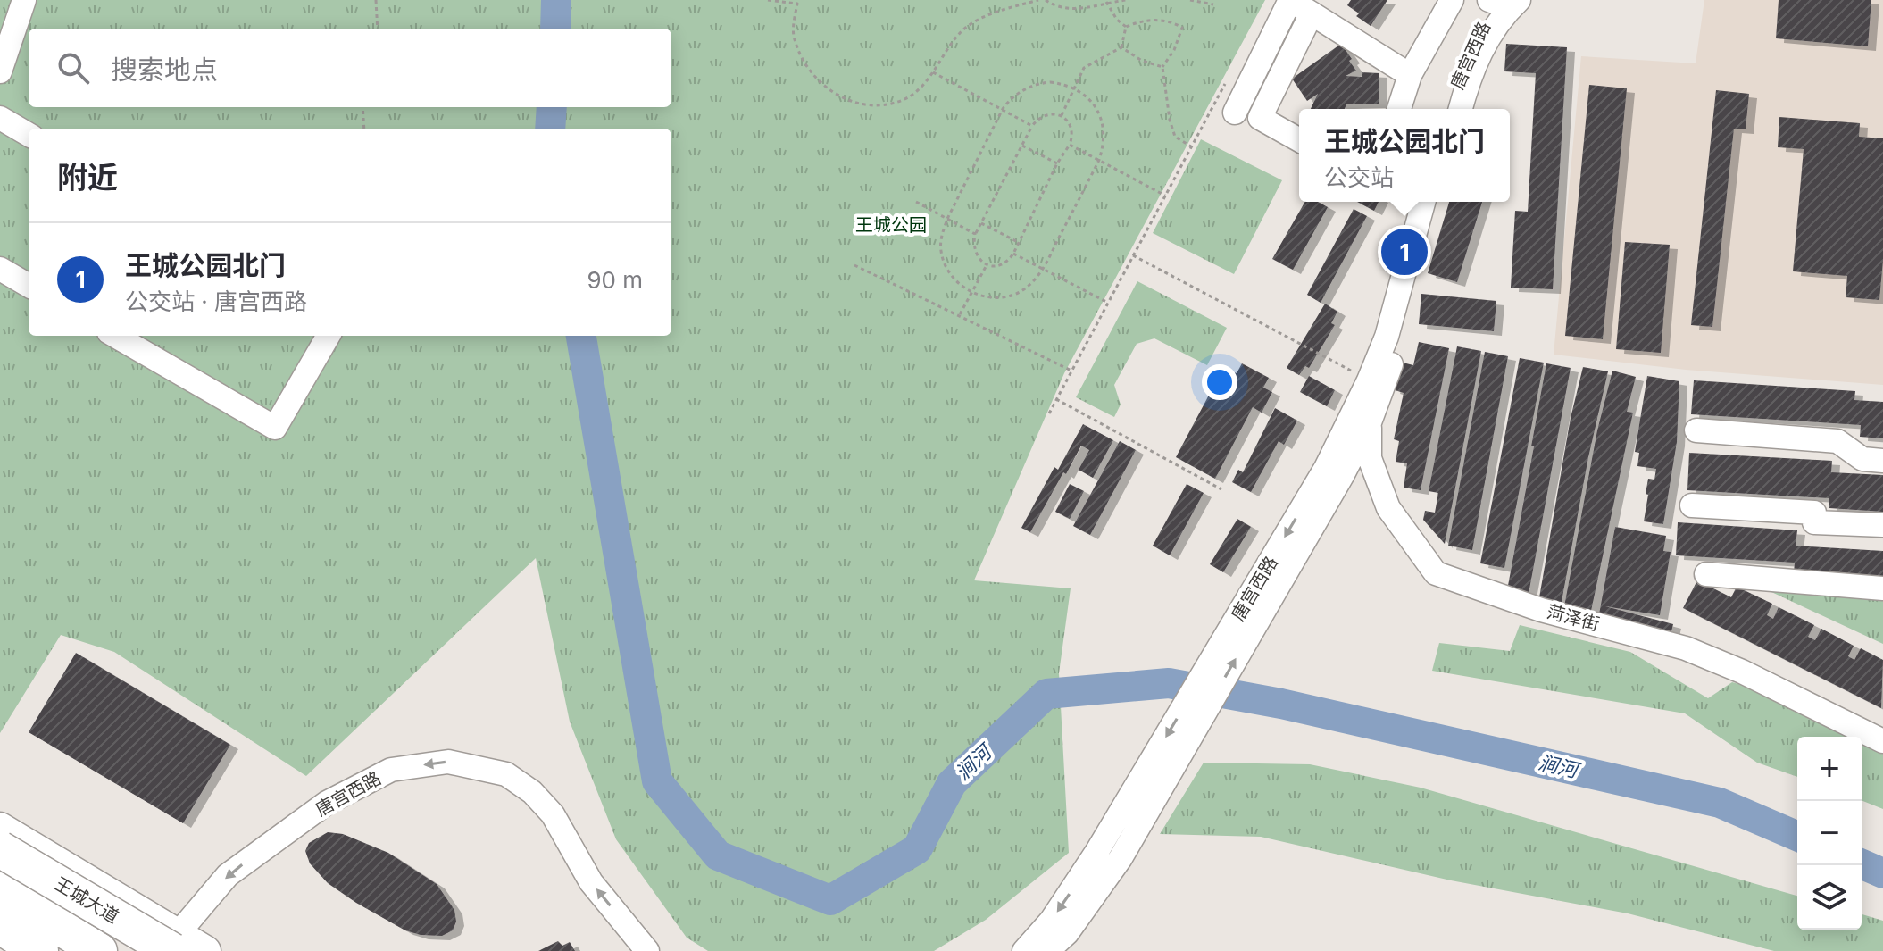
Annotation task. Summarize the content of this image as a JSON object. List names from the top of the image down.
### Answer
{
  "streets": {
    "highway": ["王城大道"],
    "street": ["唐宫西路", "菏泽街"]
  },
  "crossings": [
    ["唐宫西路", "菏泽街"],
    ["唐宫西路", "王城大道"]
  ],
  "water": ["涧河"],
  "parks": ["王城公园"],
  "page": {
    "search": "搜索地点",
    "popup": ["王城公园北门", "公交站"],
    "heading": "附近",
    "list": [
      {
        "mark": "1",
        "name": "王城公园北门",
        "note": "公交站 · 唐宫西路",
        "value": "90 m"
      }
    ],
    "pins": "1",
    "map_buttons": ["+", "−"]
  }
}
